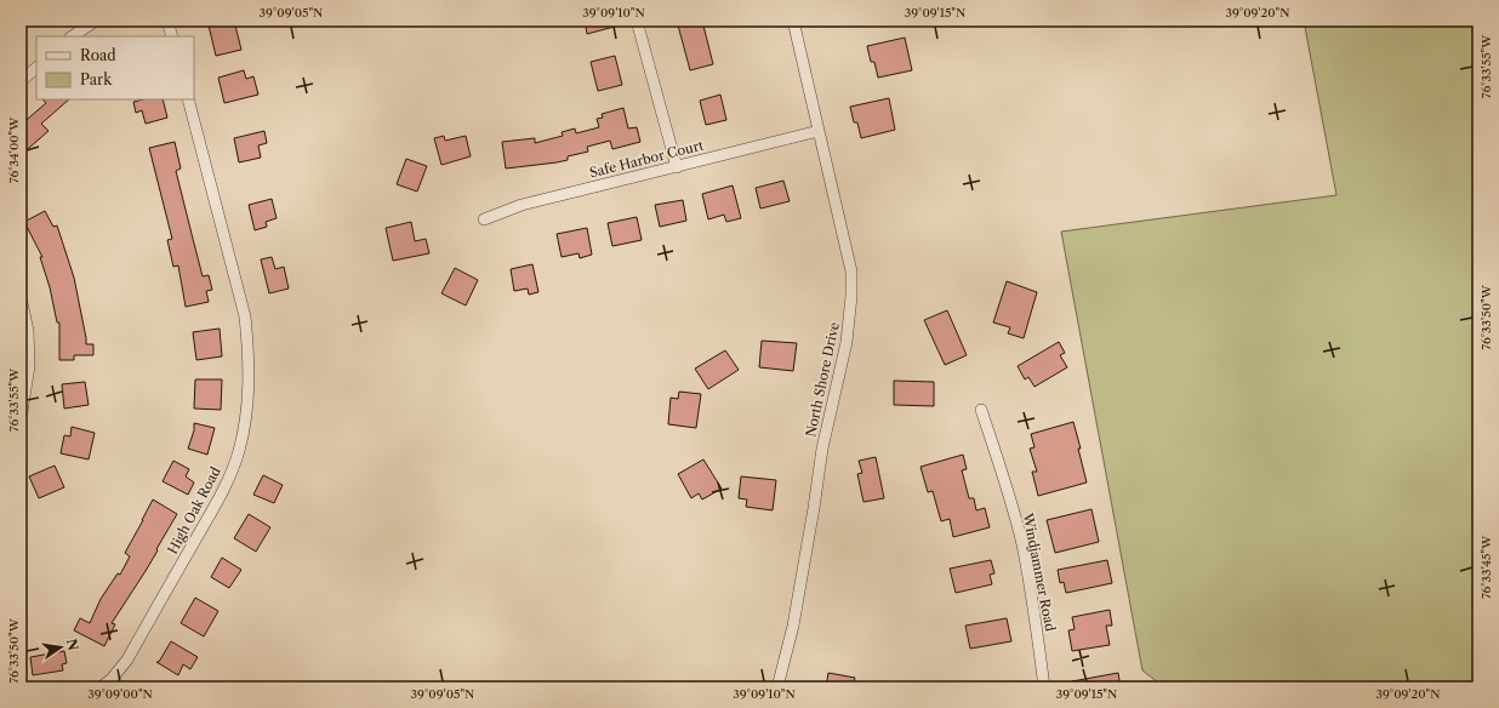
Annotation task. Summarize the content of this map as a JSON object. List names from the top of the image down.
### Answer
{
  "streets": {
    "street": [
      "Safe Harbor Court",
      "North Shore Drive",
      "High Oak Road",
      "Windjammer Road"
    ]
  },
  "crossings": [
    ["Safe Harbor Court", "North Shore Drive"]
  ],
  "legend": ["Road", "Park"],
  "north": "right",
  "coordinates": [
    "39°09'05\"N",
    "39°09'10\"N",
    "39°09'15\"N",
    "39°09'20\"N",
    "76°33'55\"W",
    "76°34'00\"W",
    "76°33'50\"W",
    "76°33'45\"W",
    "39°09'00\"N"
  ]
}
